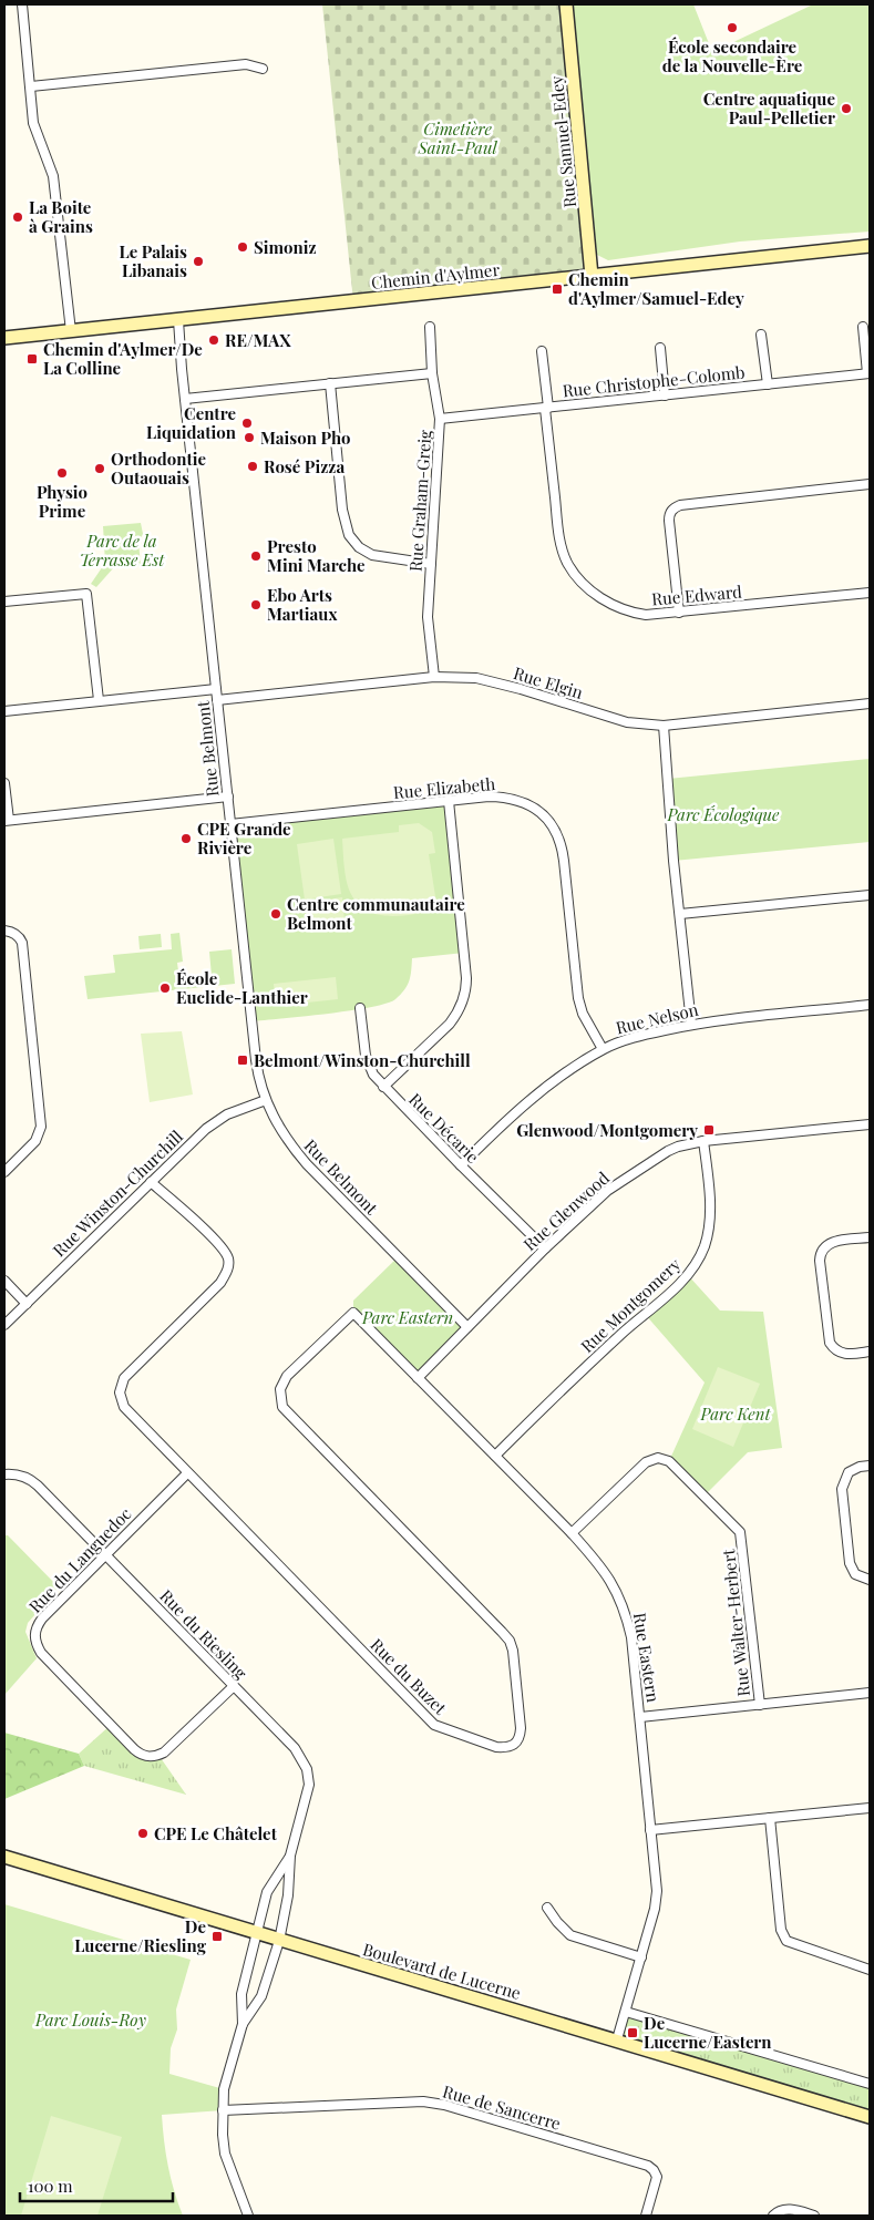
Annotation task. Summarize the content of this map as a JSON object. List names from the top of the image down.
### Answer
{
  "streets": {
    "main road": ["Rue Samuel-Edey", "Chemin d'Aylmer", "Boulevard de Lucerne"],
    "street": [
      "Rue Christophe-Colomb",
      "Rue Graham-Greig",
      "Rue Edward",
      "Rue Elgin",
      "Rue Belmont",
      "Rue Elizabeth",
      "Rue Nelson",
      "Rue Décarie",
      "Rue Winston-Churchill",
      "Rue Glenwood",
      "Rue Montgomery",
      "Rue du Languedoc",
      "Rue Walter-Herbert",
      "Rue du Riesling",
      "Rue Eastern",
      "Rue du Buzet",
      "Rue de Sancerre"
    ]
  },
  "crossings": [
    ["Rue Samuel-Edey", "Chemin d'Aylmer"],
    ["Chemin d'Aylmer", "Rue Belmont"],
    ["Rue Christophe-Colomb", "Rue Graham-Greig"],
    ["Rue Christophe-Colomb", "Rue Edward"],
    ["Rue Graham-Greig", "Rue Elgin"],
    ["Rue Elgin", "Rue Belmont"],
    ["Rue Belmont", "Rue Elizabeth"],
    ["Rue Belmont", "Rue Winston-Churchill"],
    ["Rue Belmont", "Rue Glenwood"],
    ["Rue Elizabeth", "Rue Nelson"],
    ["Rue Nelson", "Rue Décarie"],
    ["Rue Décarie", "Rue Glenwood"],
    ["Rue Winston-Churchill", "Rue du Buzet"],
    ["Rue Glenwood", "Rue Montgomery"],
    ["Rue Glenwood", "Rue Eastern"],
    ["Rue Montgomery", "Rue Eastern"],
    ["Rue du Languedoc", "Rue du Riesling"],
    ["Rue du Languedoc", "Rue du Buzet"],
    ["Rue Walter-Herbert", "Rue Eastern"],
    ["Rue du Riesling", "Boulevard de Lucerne"],
    ["Rue Eastern", "Rue du Buzet"],
    ["Rue Eastern", "Boulevard de Lucerne"]
  ],
  "parks": [
    "Cimetière Saint-Paul",
    "Parc de la Terrasse Est",
    "Parc Écologique",
    "Parc Eastern",
    "Parc Kent",
    "Parc Louis-Roy"
  ],
  "places": {
    "other": [
      "École secondaire de la Nouvelle-Ère",
      "Centre aquatique Paul-Pelletier",
      "La Boite à Grains",
      "Simoniz",
      "Le Palais Libanais",
      "RE/MAX",
      "Centre Liquidation",
      "Maison Pho",
      "Rosé Pizza",
      "Orthodontie Outaouais",
      "Physio Prime",
      "Presto Mini Marche",
      "Ebo Arts Martiaux",
      "CPE Grande Rivière",
      "Centre communautaire Belmont",
      "École Euclide-Lanthier",
      "CPE Le Châtelet"
    ],
    "transit": [
      "Chemin d'Aylmer/Samuel-Edey",
      "Chemin d'Aylmer/De La Colline",
      "Belmont/Winston-Churchill",
      "Glenwood/Montgomery",
      "De Lucerne/Riesling",
      "De Lucerne/Eastern"
    ]
  },
  "scale_bar": "100 m"
}
